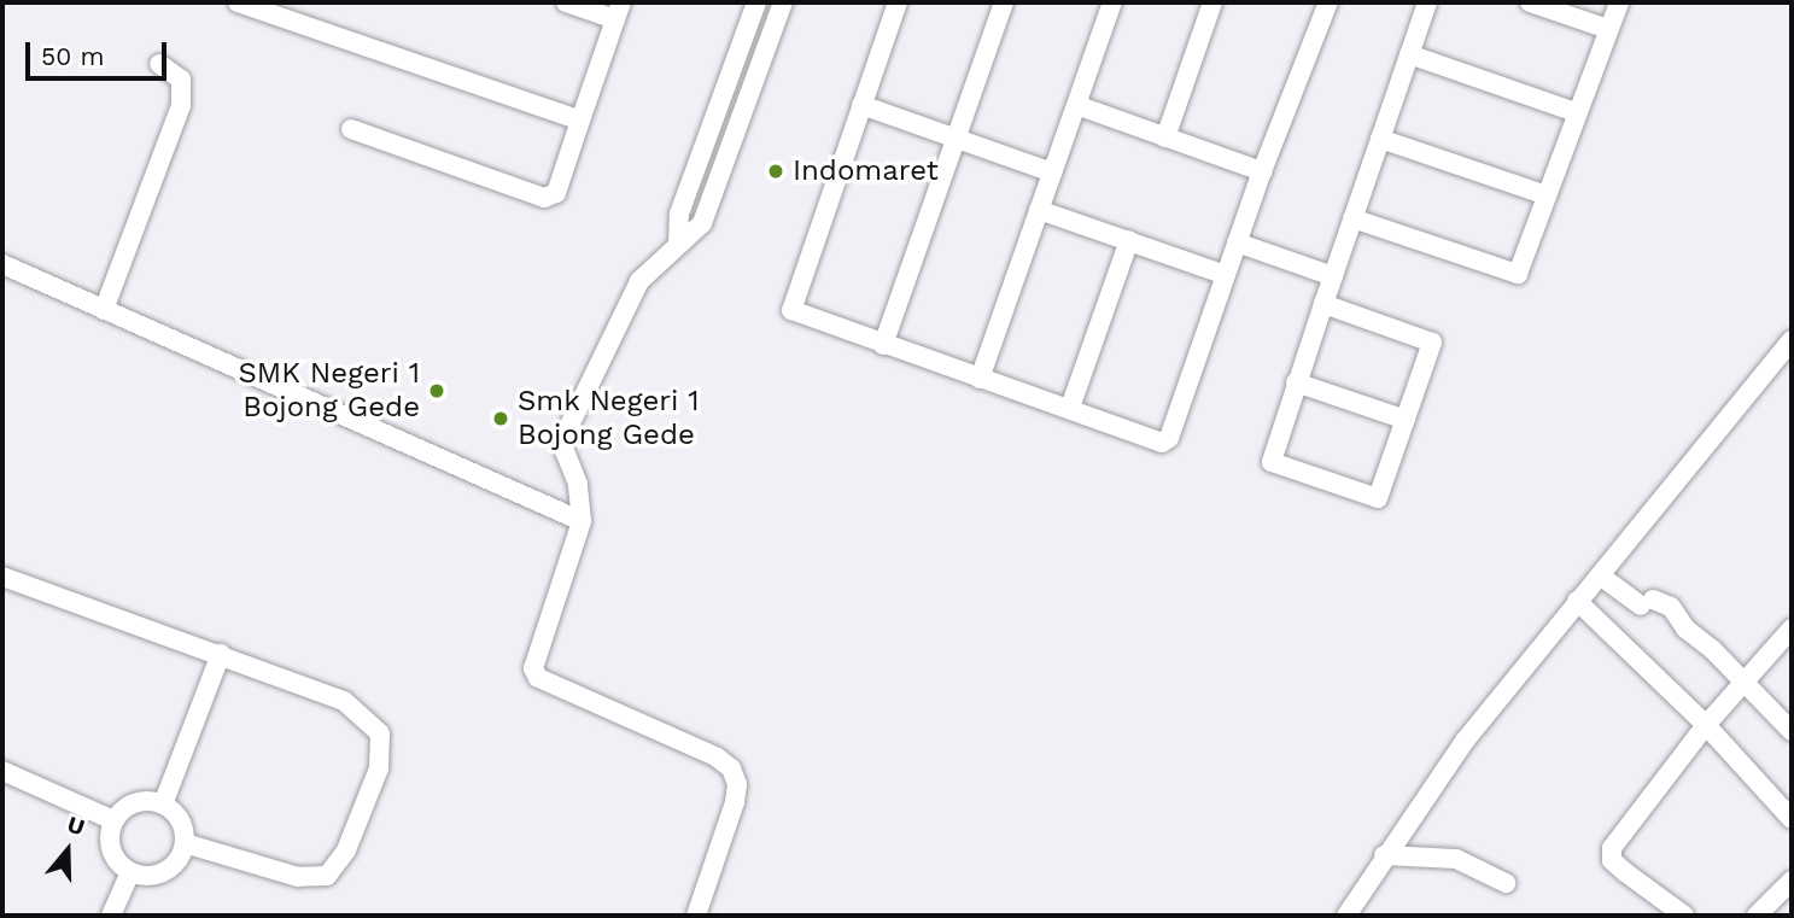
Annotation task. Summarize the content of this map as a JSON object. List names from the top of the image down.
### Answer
{
  "places": ["Indomaret", "SMK Negeri 1 Bojong Gede", "Smk Negeri 1 Bojong Gede"],
  "scale_bar": "50 m",
  "north": "top"
}
